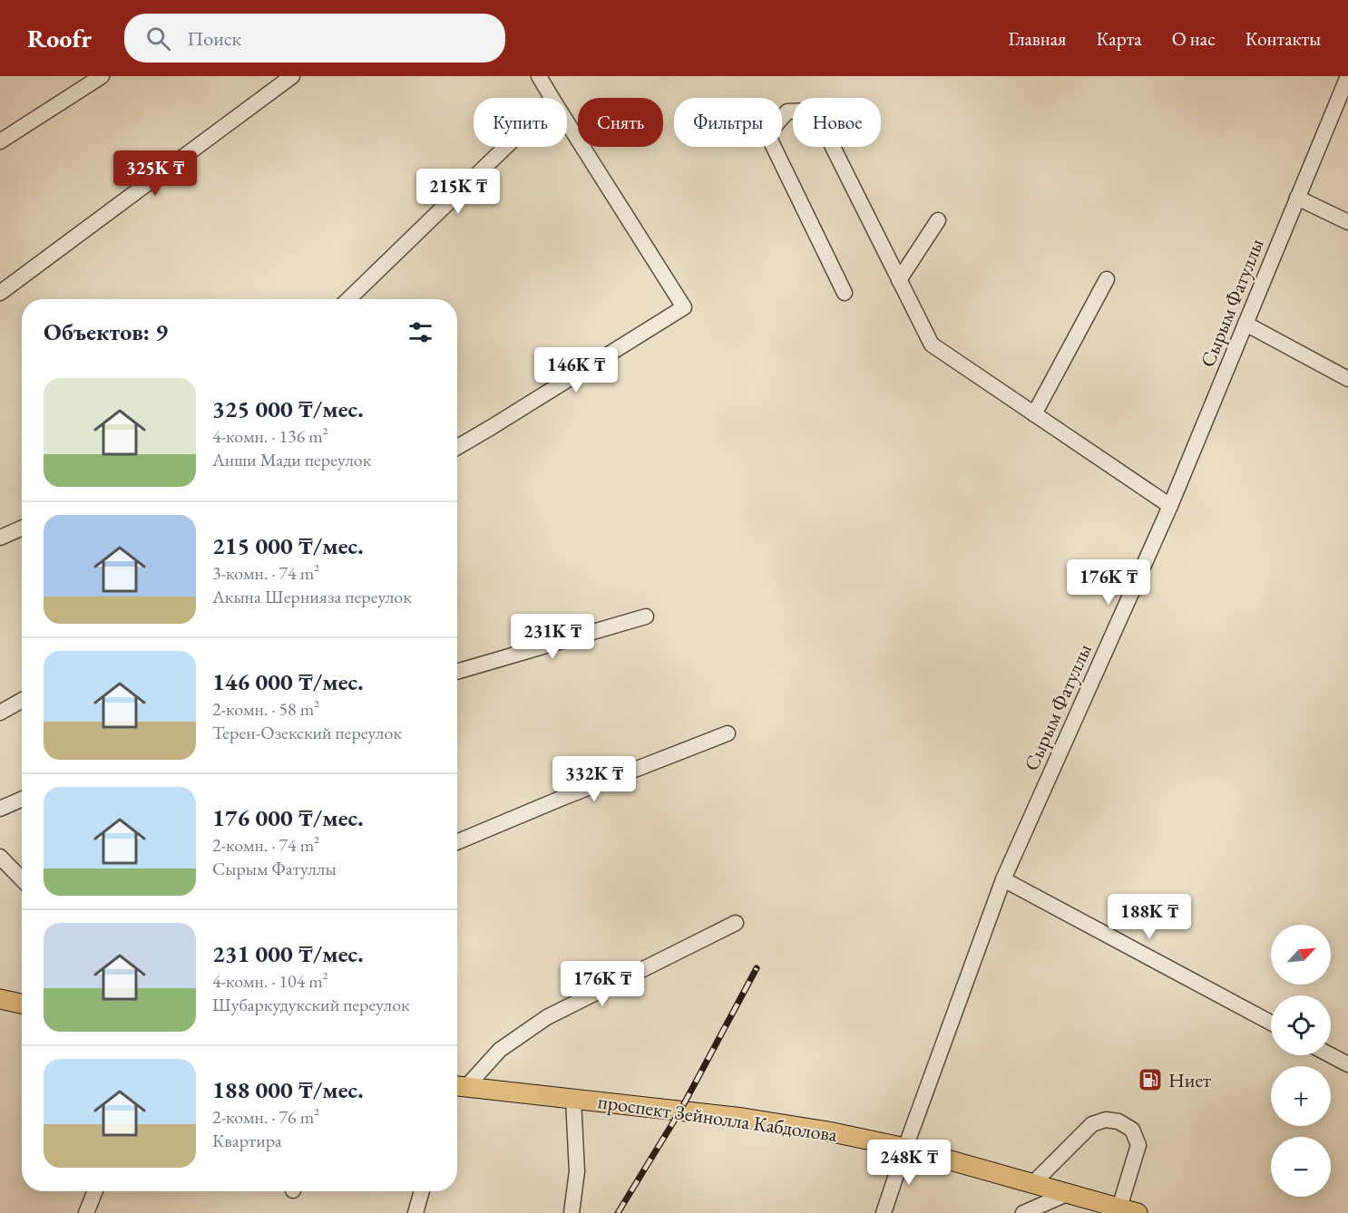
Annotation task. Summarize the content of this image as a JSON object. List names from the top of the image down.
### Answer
{
  "streets": {
    "main road": ["проспект Зейнолла Кабдолова"],
    "street": ["Сырым Фатуллы"]
  },
  "crossings": [
    ["Сырым Фатуллы", "проспект Зейнолла Кабдолова"]
  ],
  "places": {
    "fuel station": ["Ниет"]
  },
  "north": "top right",
  "page": {
    "header": "Roofr",
    "search": "Поиск",
    "nav": [
      "Главная",
      "Карта",
      "О нас",
      "Контакты"
    ],
    "chip": [
      "Купить",
      "Снять",
      "Фильтры",
      "Новое"
    ],
    "price": [
      "325K ₸",
      "215K ₸",
      "146K ₸",
      "176K ₸",
      "231K ₸",
      "332K ₸",
      "188K ₸",
      "176K ₸",
      "248K ₸"
    ],
    "heading": "Объектов: 9",
    "list": [
      {
        "name": "325 000 ₸/мес.",
        "note": "4-комн. · 136 m² · Анши Мади переулок"
      },
      {
        "name": "215 000 ₸/мес.",
        "note": "3-комн. · 74 m² · Акына Шернияза переулок"
      },
      {
        "name": "146 000 ₸/мес.",
        "note": "2-комн. · 58 m² · Терен-Озекский переулок"
      },
      {
        "name": "176 000 ₸/мес.",
        "note": "2-комн. · 74 m² · Сырым Фатуллы"
      },
      {
        "name": "231 000 ₸/мес.",
        "note": "4-комн. · 104 m² · Шубаркудукский переулок"
      },
      {
        "name": "188 000 ₸/мес.",
        "note": "2-комн. · 76 m² · Квартира"
      }
    ],
    "map_buttons": ["+", "−"]
  }
}
